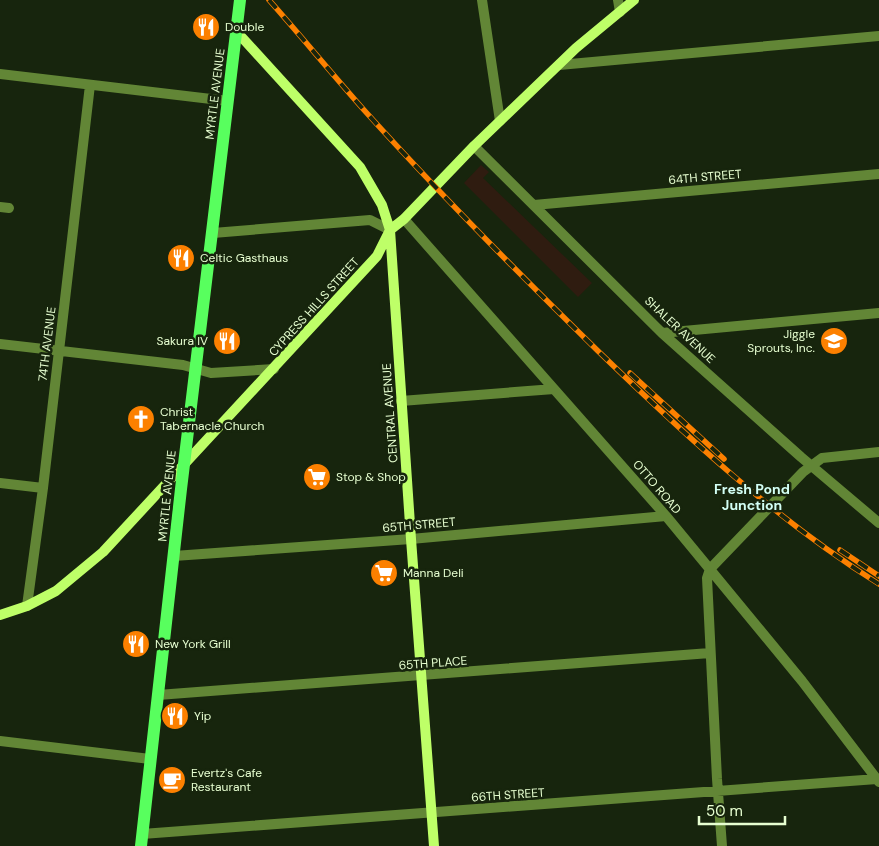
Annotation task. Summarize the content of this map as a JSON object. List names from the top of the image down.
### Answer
{
  "streets": {
    "main road": ["MYRTLE AVENUE"],
    "street": [
      "64TH STREET",
      "CYPRESS HILLS STREET",
      "SHALER AVENUE",
      "74TH AVENUE",
      "CENTRAL AVENUE",
      "OTTO ROAD",
      "65TH STREET",
      "65TH PLACE",
      "66TH STREET"
    ]
  },
  "crossings": [
    ["MYRTLE AVENUE", "CYPRESS HILLS STREET"],
    ["MYRTLE AVENUE", "CENTRAL AVENUE"],
    ["MYRTLE AVENUE", "65TH STREET"],
    ["MYRTLE AVENUE", "65TH PLACE"],
    ["MYRTLE AVENUE", "66TH STREET"],
    ["64TH STREET", "SHALER AVENUE"],
    ["CYPRESS HILLS STREET", "SHALER AVENUE"],
    ["CYPRESS HILLS STREET", "74TH AVENUE"],
    ["CYPRESS HILLS STREET", "CENTRAL AVENUE"],
    ["CYPRESS HILLS STREET", "OTTO ROAD"],
    ["CENTRAL AVENUE", "65TH STREET"],
    ["CENTRAL AVENUE", "65TH PLACE"],
    ["CENTRAL AVENUE", "66TH STREET"],
    ["OTTO ROAD", "65TH STREET"],
    ["OTTO ROAD", "66TH STREET"]
  ],
  "districts": ["Fresh Pond Junction"],
  "places": {
    "restaurant": [
      "Double",
      "Celtic Gasthaus",
      "Sakura IV",
      "New York Grill",
      "Yip"
    ],
    "school or university": ["Jiggle Sprouts, Inc."],
    "church": ["Christ Tabernacle Church"],
    "supermarket": ["Stop & Shop", "Manna Deli"],
    "cafe": ["Evertz's Cafe Restaurant"]
  },
  "scale_bar": "50 m"
}
